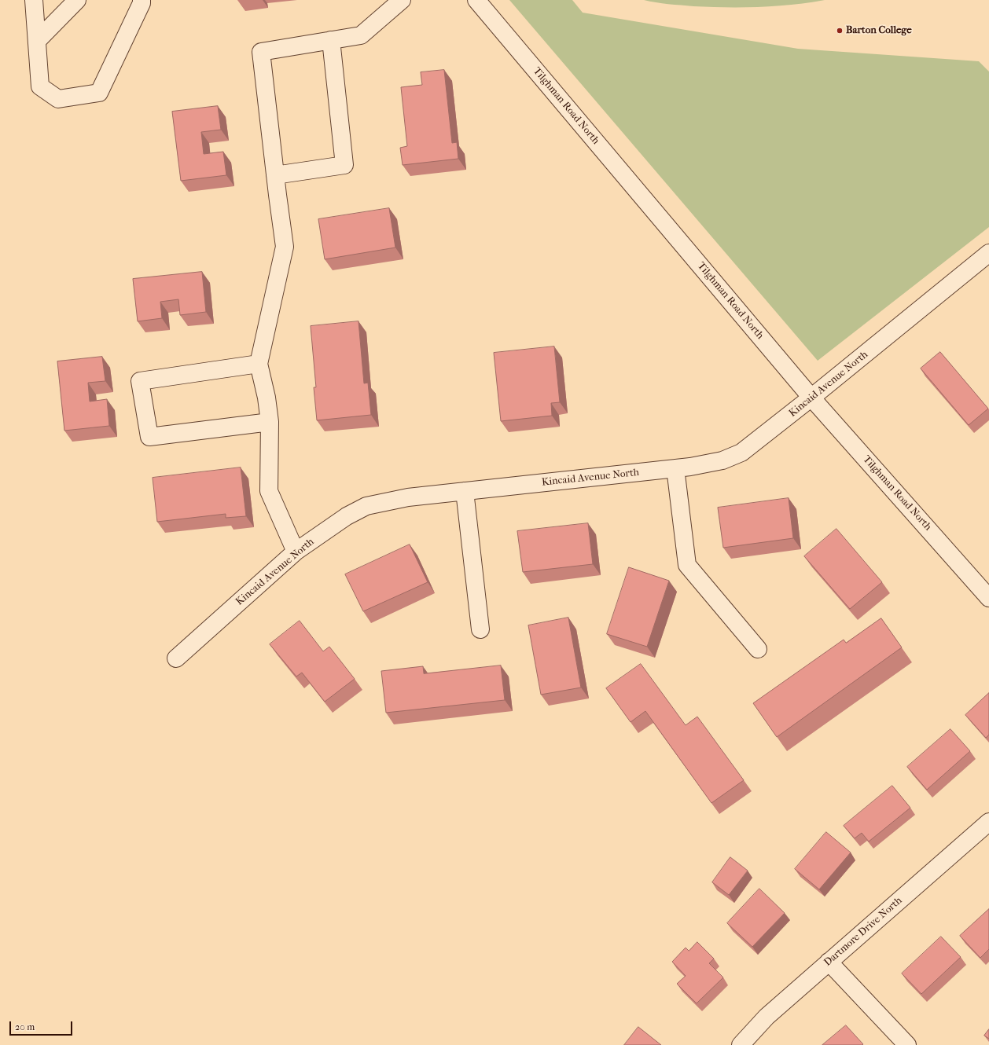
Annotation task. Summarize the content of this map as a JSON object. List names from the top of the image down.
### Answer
{
  "streets": {
    "street": ["Tilghman Road North", "Kincaid Avenue North", "Dartmore Drive North"]
  },
  "crossings": [
    ["Tilghman Road North", "Kincaid Avenue North"]
  ],
  "places": ["Barton College"],
  "scale_bar": "20 m"
}
